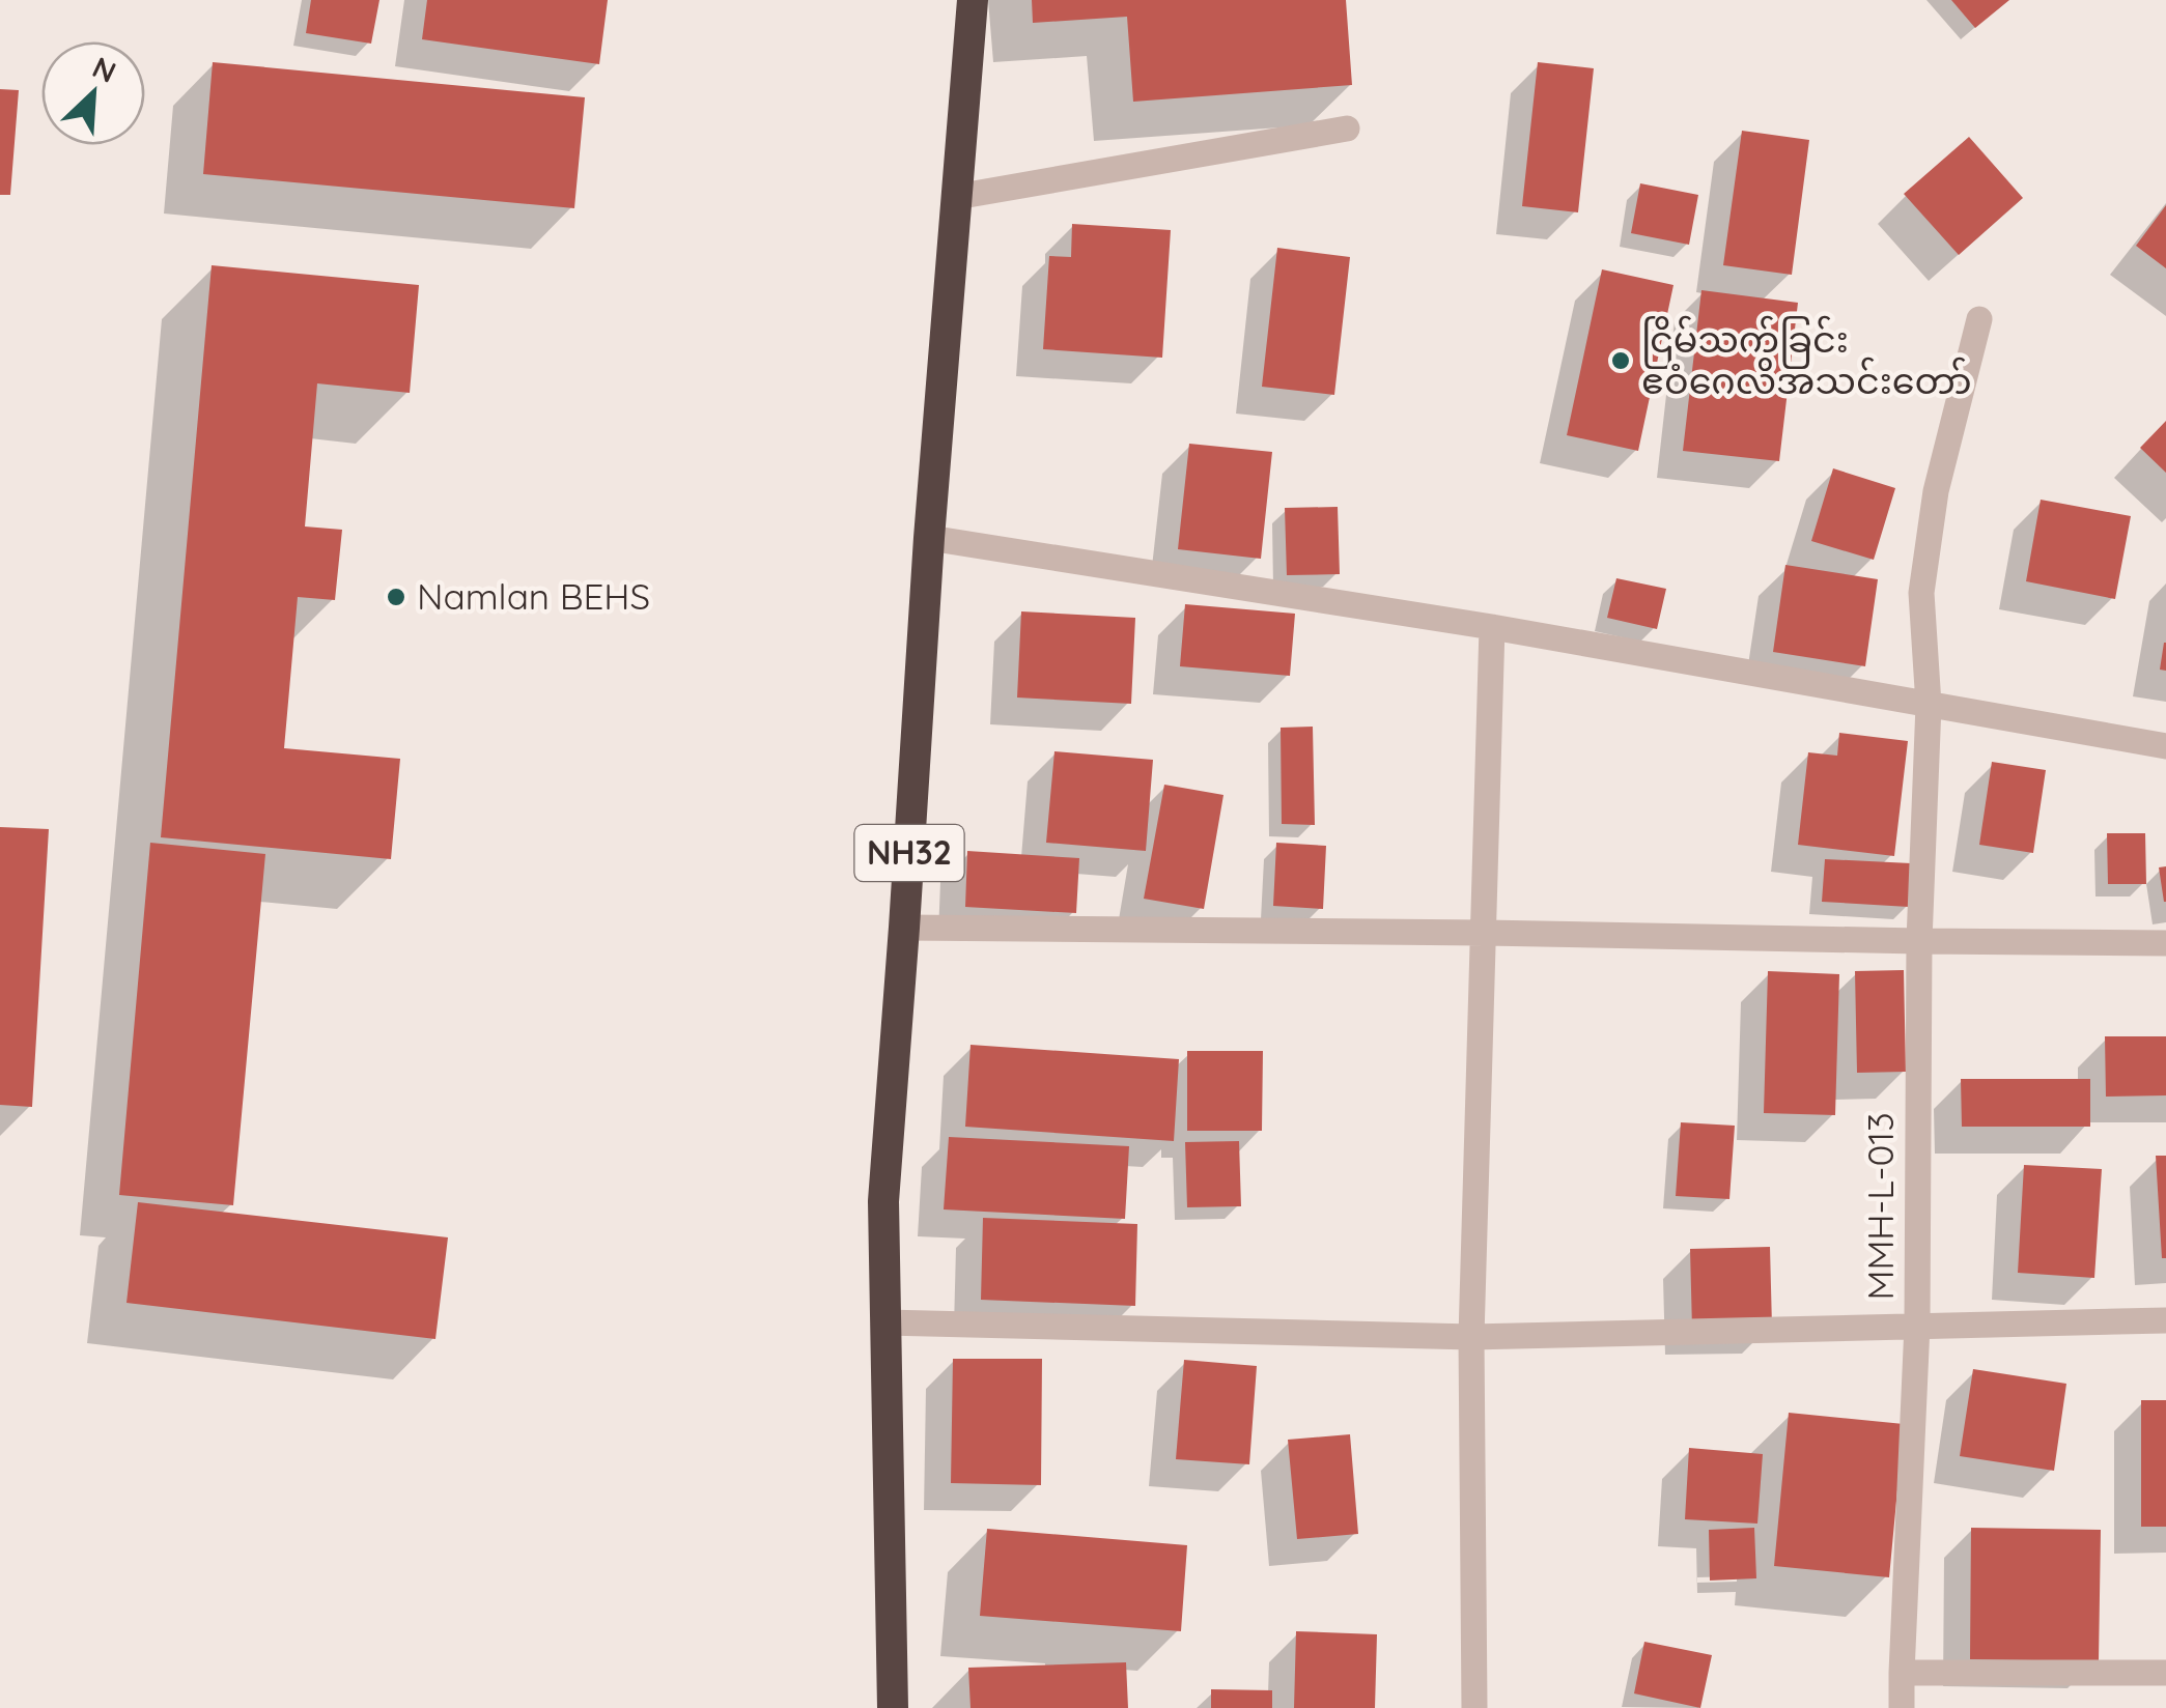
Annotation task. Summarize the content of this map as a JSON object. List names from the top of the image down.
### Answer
{
  "streets": {
    "highway": ["NH32"],
    "street": ["MMH-L-013"]
  },
  "places": ["ငြိမ်သက်ခြင်း ဧဝံဂေလိအသင်းတော်", "Namlan BEHS"],
  "north": "top right"
}
